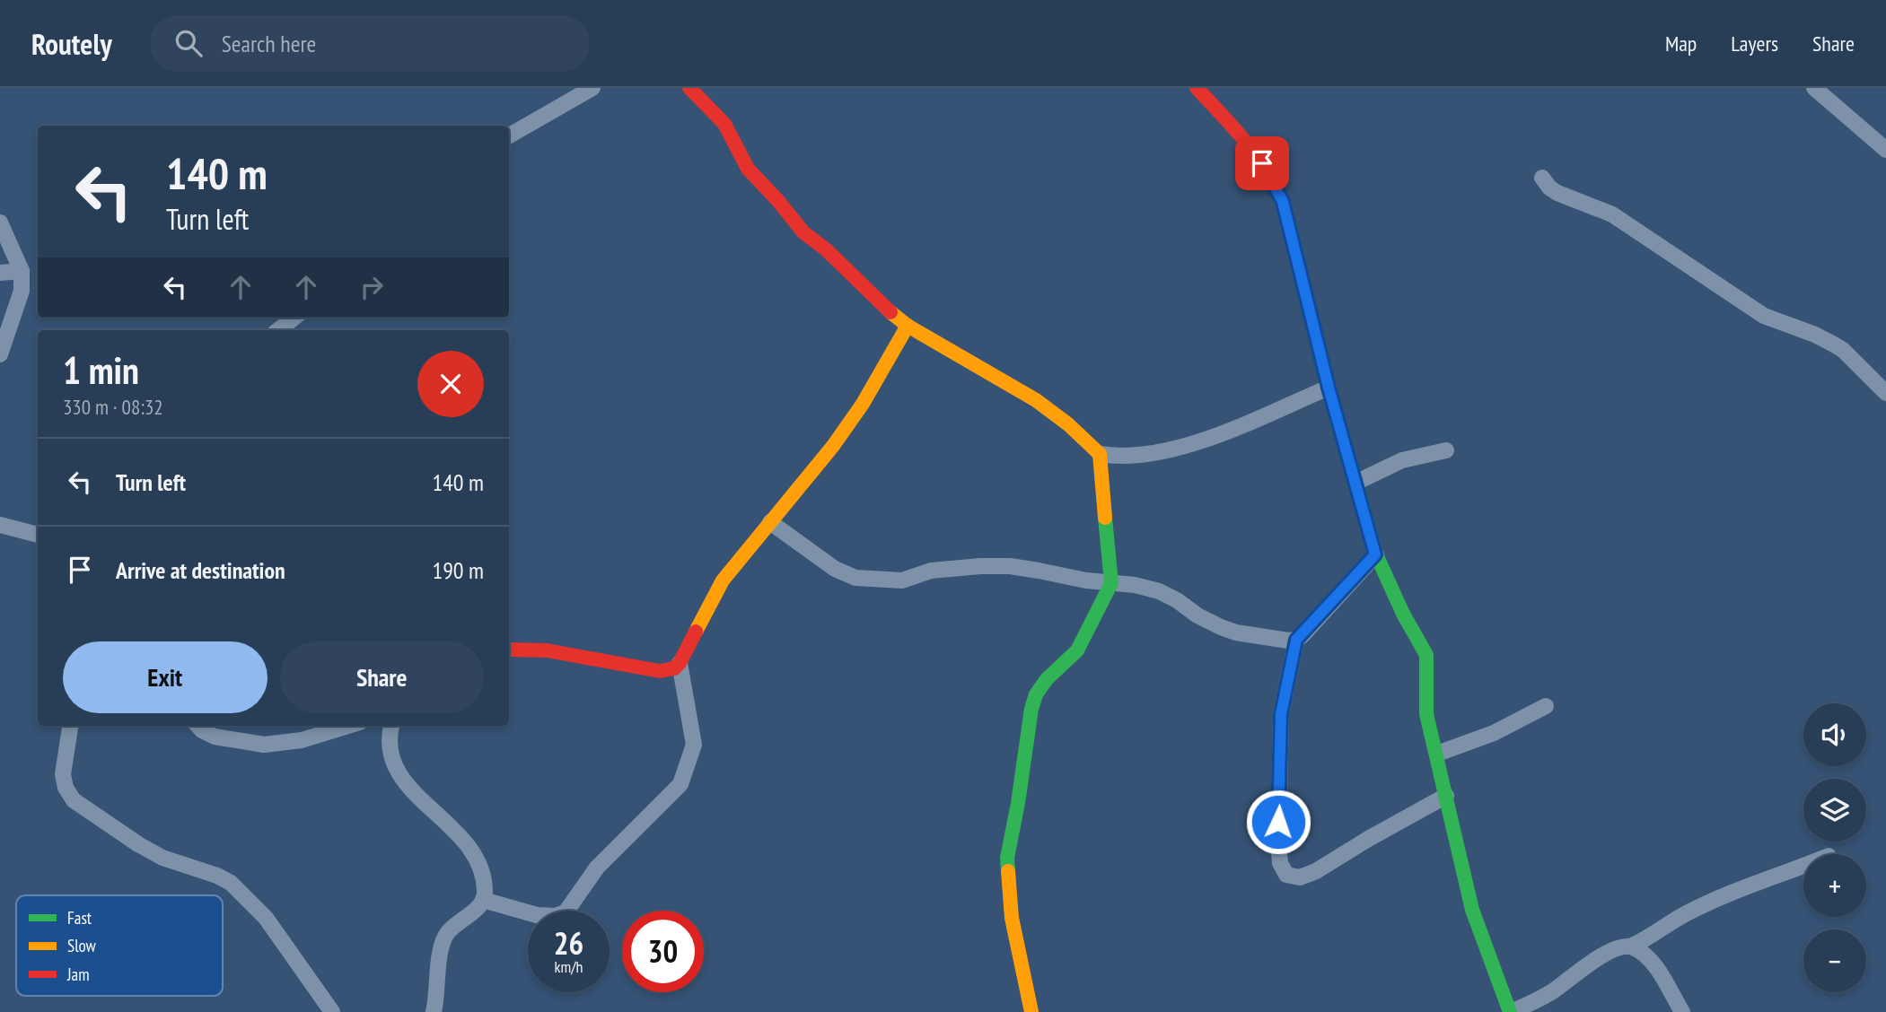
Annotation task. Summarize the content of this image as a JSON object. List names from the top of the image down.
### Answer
{
  "legend": ["Fast", "Slow", "Jam"],
  "page": {
    "header": "Routely",
    "search": "Search here",
    "nav": ["Map", "Layers", "Share"],
    "turn": ["140 m", "Turn left"],
    "heading": ["1 min", "330 m · 08:32"],
    "list": [
      {
        "name": "Turn left",
        "value": "140 m"
      },
      {
        "name": "Arrive at destination",
        "value": "190 m"
      }
    ],
    "buttons": ["Exit", "Share"],
    "map_buttons": ["+", "−"],
    "speed": "26 km/h",
    "limit": "30"
  }
}
